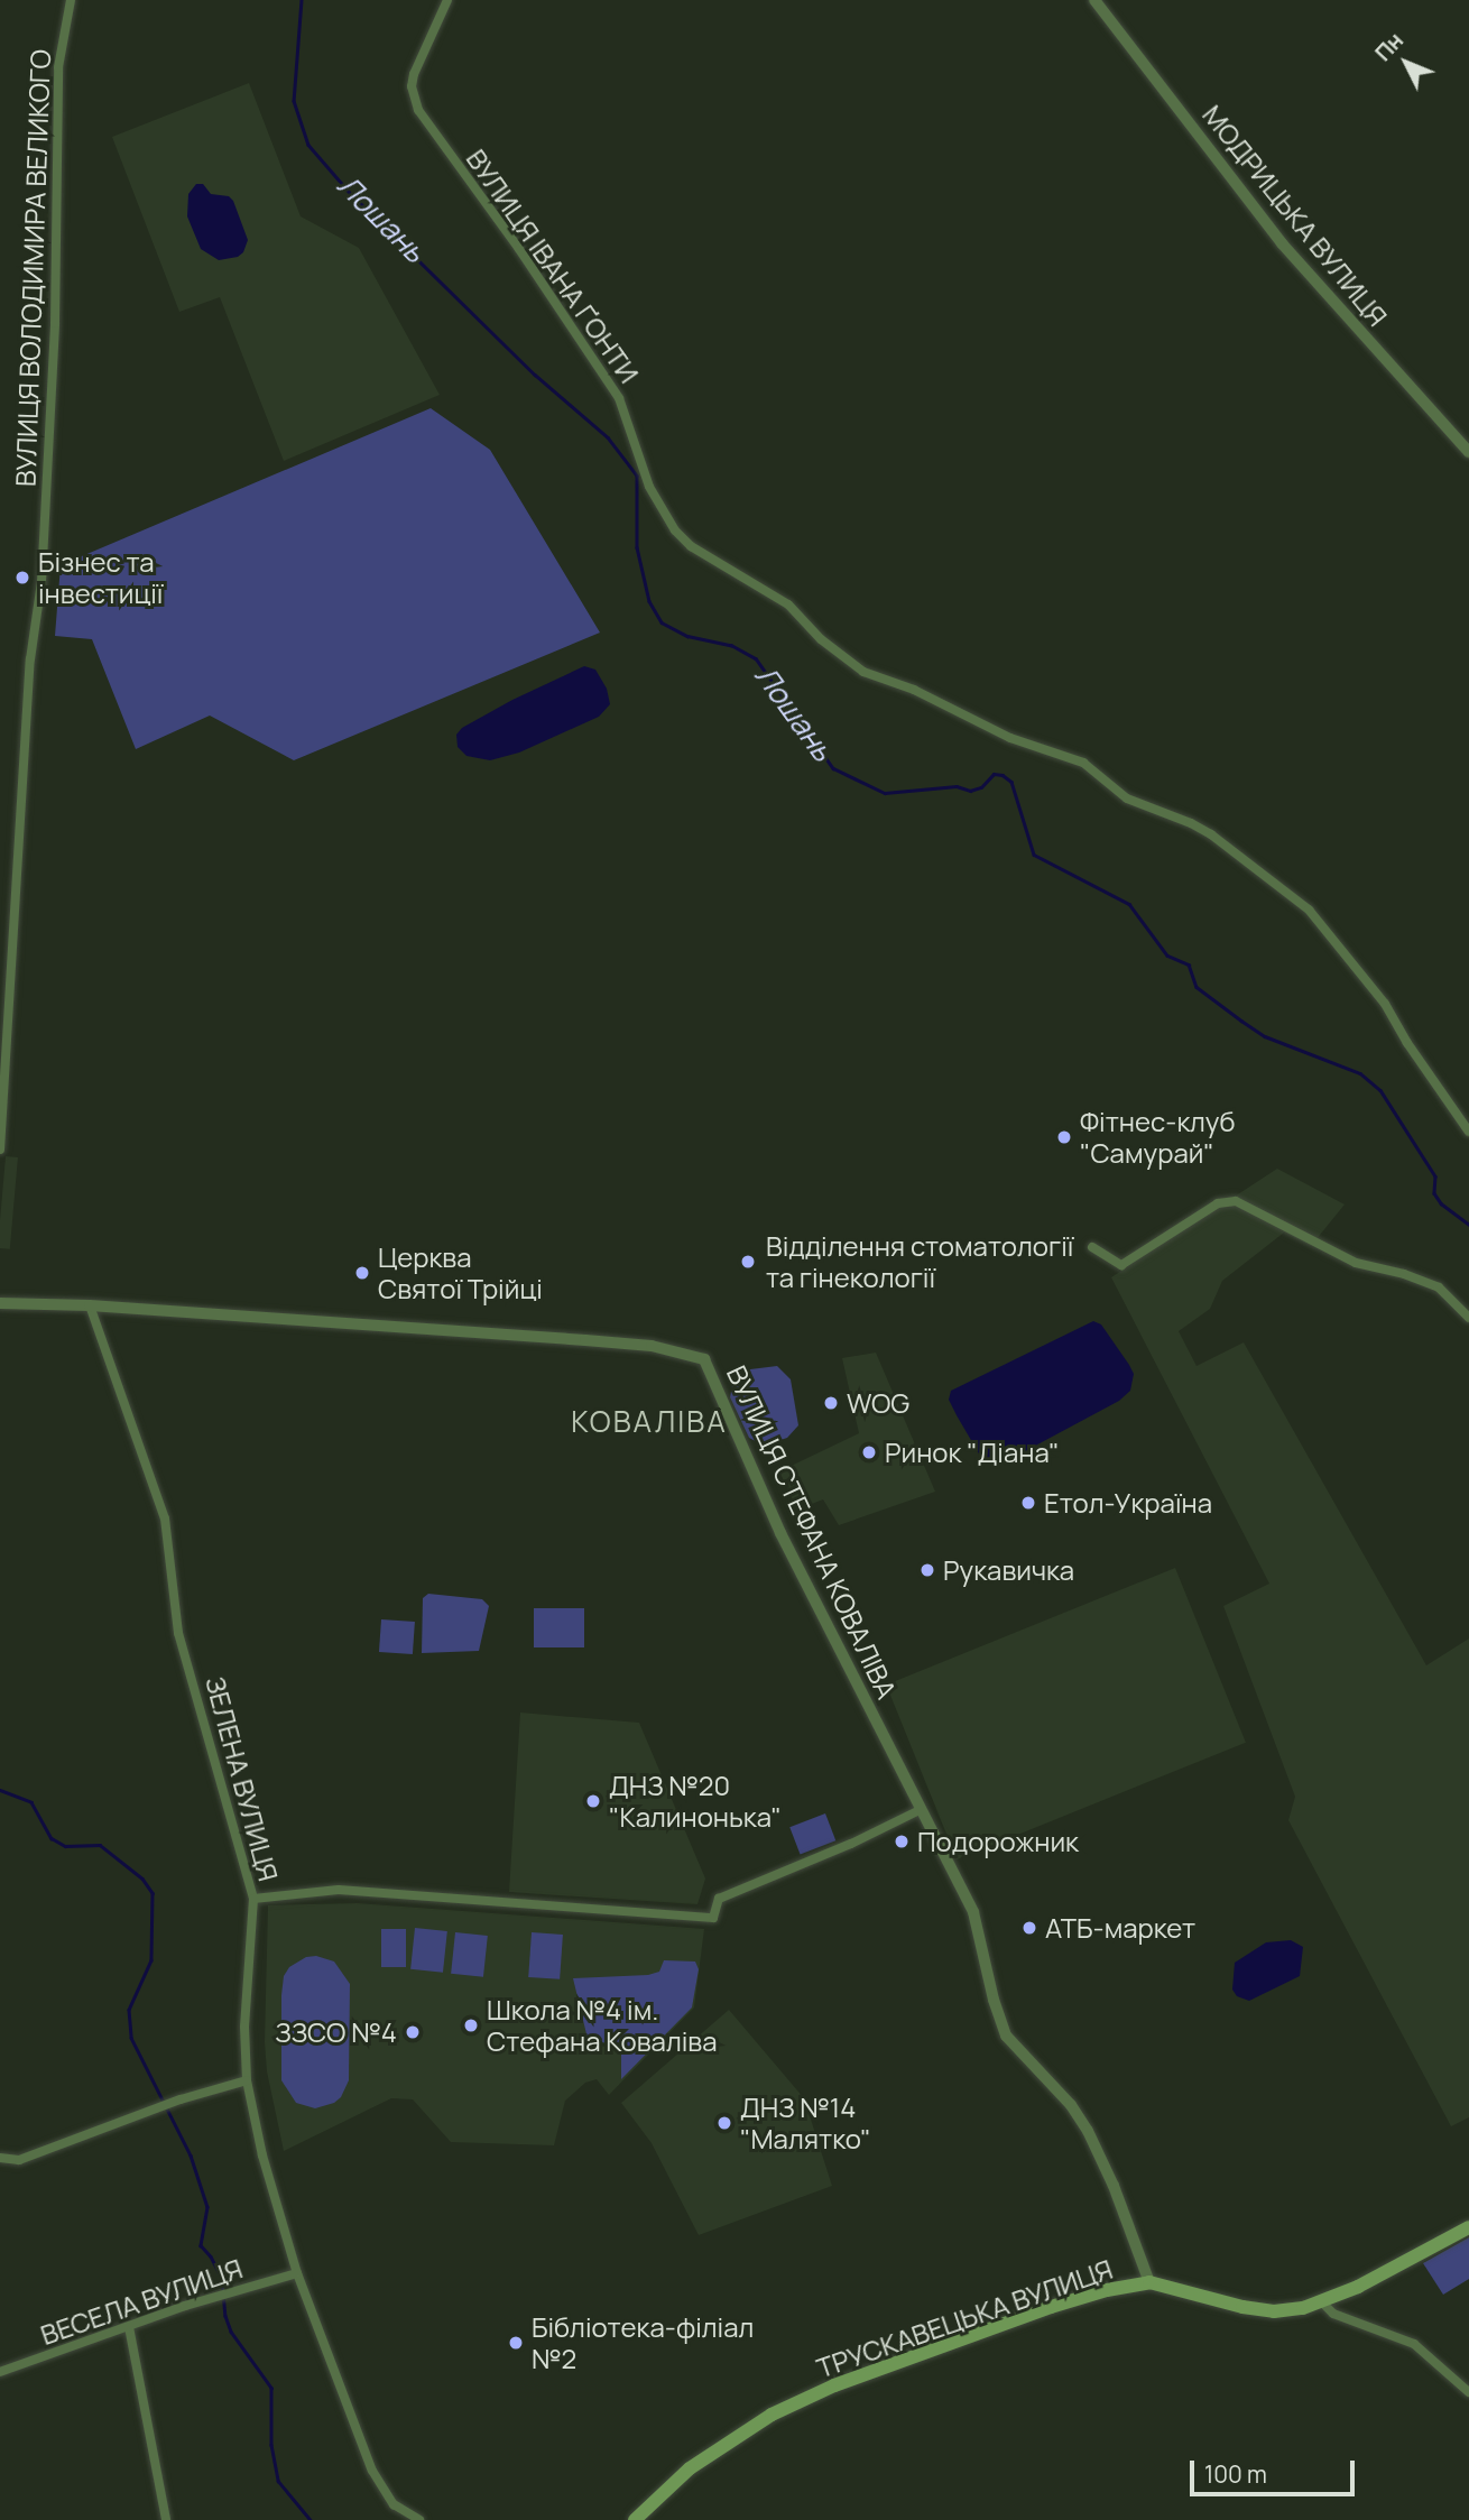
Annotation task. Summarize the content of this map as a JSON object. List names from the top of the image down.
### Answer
{
  "streets": {
    "main road": ["ТРУСКАВЕЦЬКА ВУЛИЦЯ"],
    "street": [
      "МОДРИЦЬКА ВУЛИЦЯ",
      "ВУЛИЦЯ ІВАНА ҐОНТИ",
      "ВУЛИЦЯ ВОЛОДИМИРА ВЕЛИКОГО",
      "ВУЛИЦЯ СТЕФАНА КОВАЛІВА",
      "ЗЕЛЕНА ВУЛИЦЯ",
      "ВЕСЕЛА ВУЛИЦЯ"
    ]
  },
  "crossings": [
    ["ВУЛИЦЯ СТЕФАНА КОВАЛІВА", "ЗЕЛЕНА ВУЛИЦЯ"],
    ["ВУЛИЦЯ СТЕФАНА КОВАЛІВА", "ТРУСКАВЕЦЬКА ВУЛИЦЯ"],
    ["ЗЕЛЕНА ВУЛИЦЯ", "ВЕСЕЛА ВУЛИЦЯ"]
  ],
  "districts": ["КОВАЛІВА"],
  "water": ["Лошань"],
  "places": [
    "Бізнес та інвестиції",
    "Фітнес-клуб \"Самурай\"",
    "Відділення стоматології та гінекології",
    "Церква Святої Трійці",
    "WOG",
    "Ринок \"Діана\"",
    "Етол-Україна",
    "Рукавичка",
    "ДНЗ №20 \"Калинонька\"",
    "Подорожник",
    "АТБ-маркет",
    "Школа №4 ім. Стефана Коваліва",
    "ЗЗСО №4",
    "ДНЗ №14 \"Малятко\"",
    "Бібліотека-філіал №2"
  ],
  "scale_bar": "100 m",
  "north": "top left"
}
